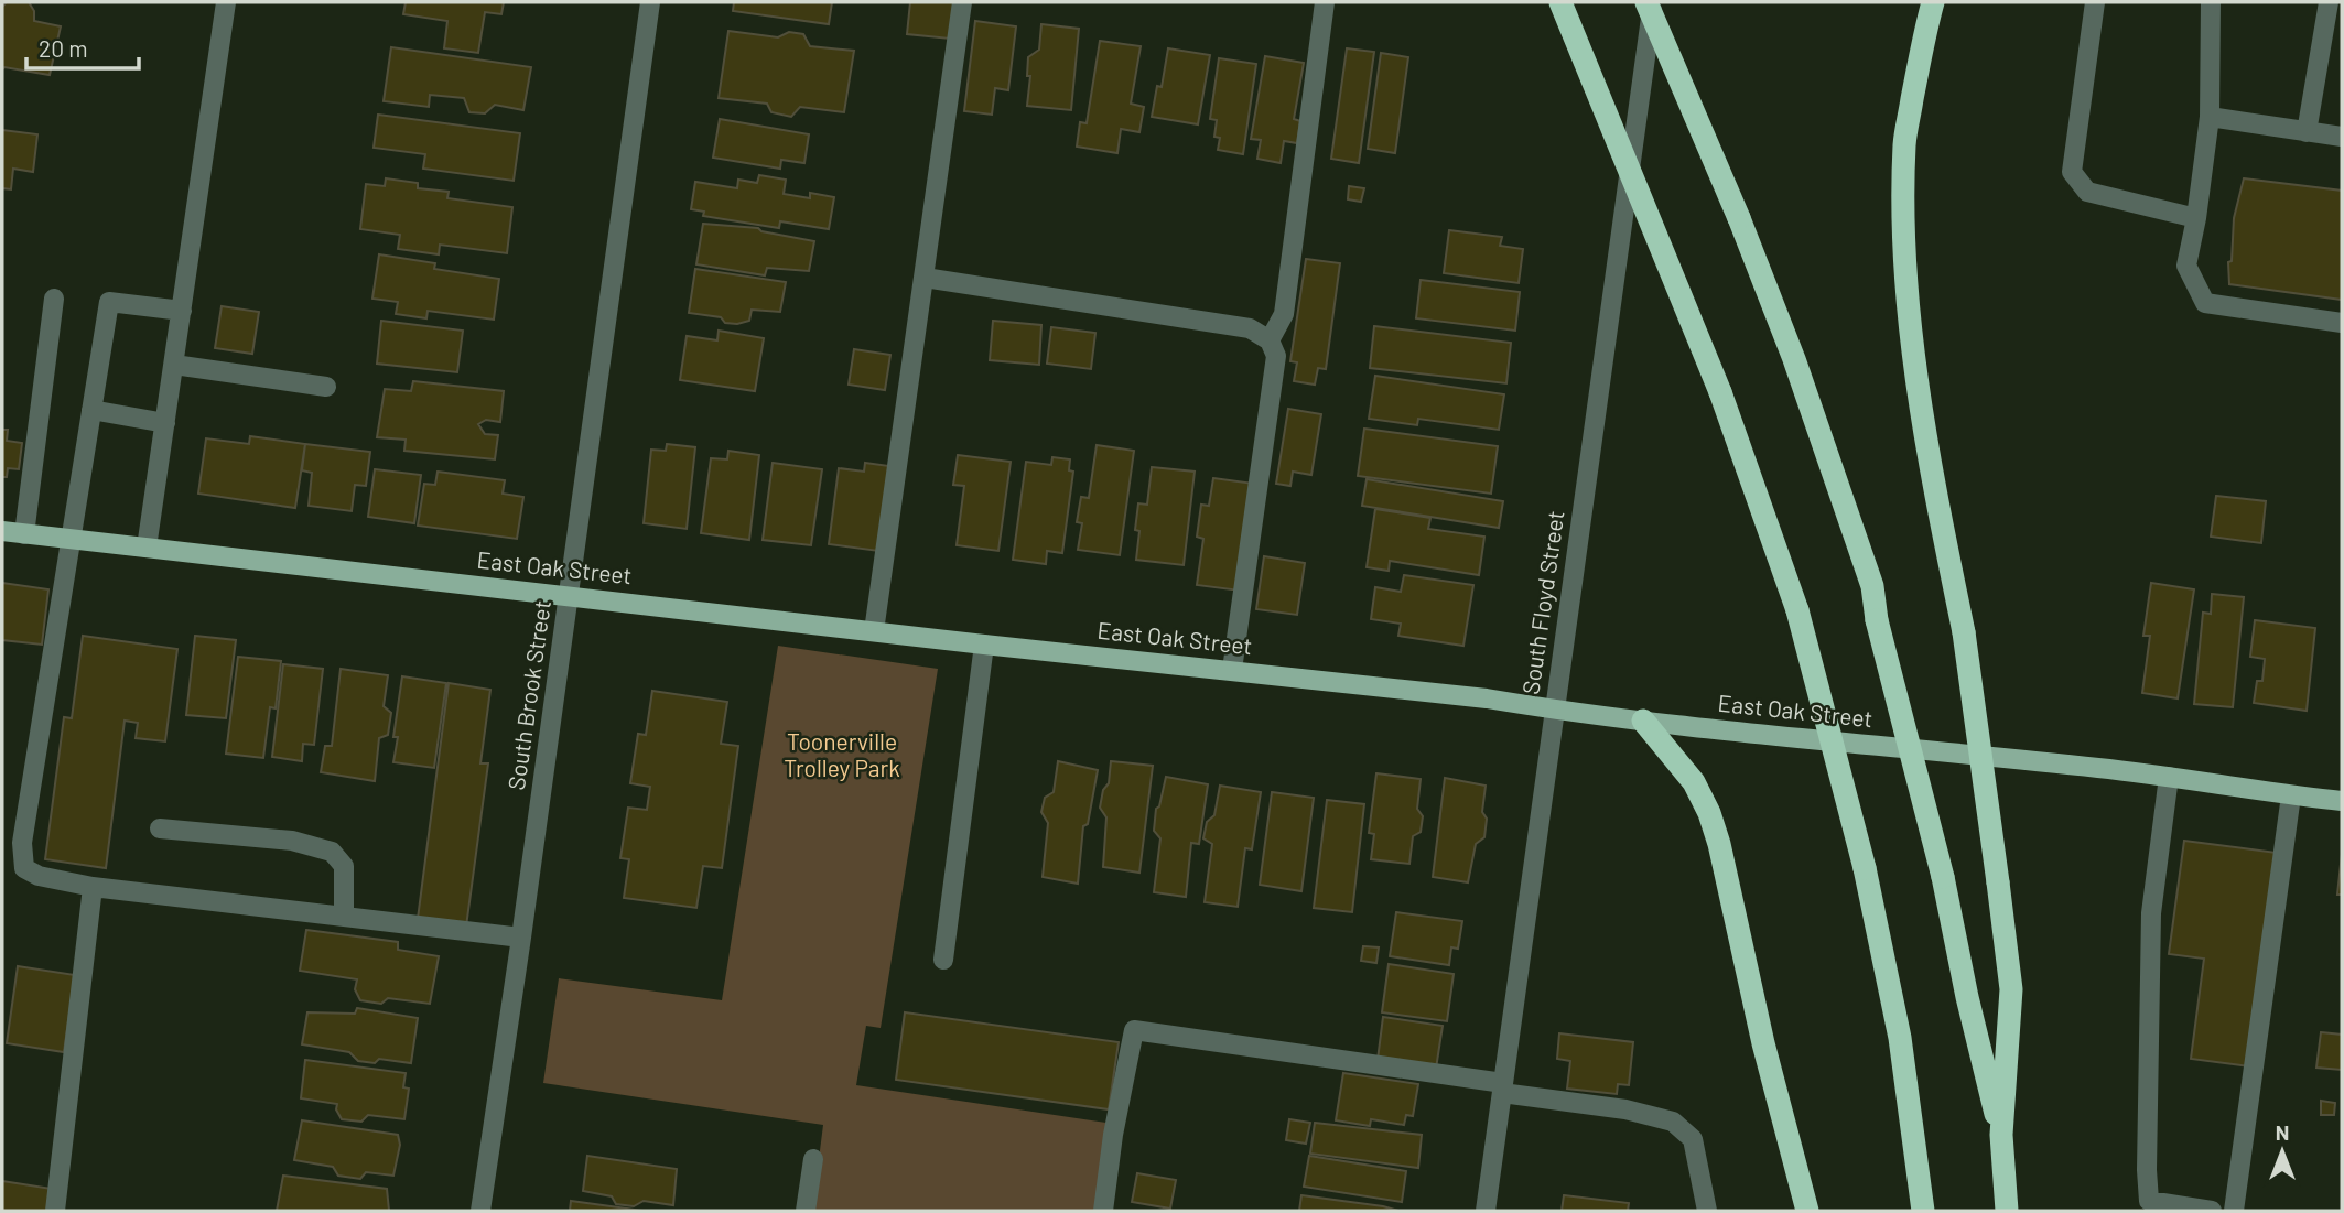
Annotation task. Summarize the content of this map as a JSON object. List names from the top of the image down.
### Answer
{
  "streets": {
    "main road": ["East Oak Street"],
    "street": ["South Floyd Street", "South Brook Street"]
  },
  "crossings": [
    ["East Oak Street", "South Floyd Street"],
    ["East Oak Street", "South Brook Street"]
  ],
  "parks": ["Toonerville Trolley Park"],
  "scale_bar": "20 m",
  "north": "top"
}
